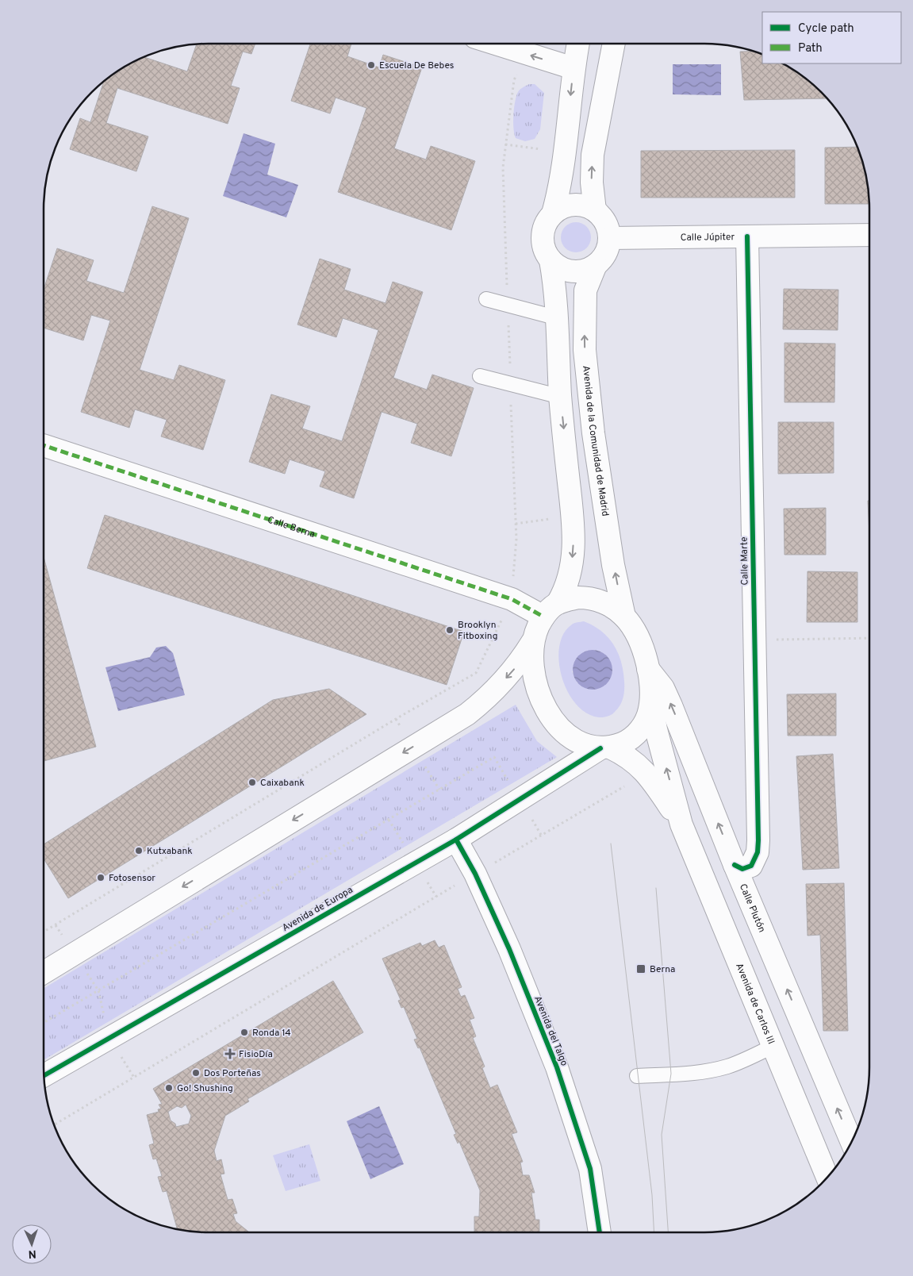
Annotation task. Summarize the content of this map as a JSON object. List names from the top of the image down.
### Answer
{
  "streets": {
    "street": [
      "Calle Júpiter",
      "Avenida de la Comunidad de Madrid",
      "Calle Berna",
      "Calle Marte",
      "Calle Plutón",
      "Avenida de Europa",
      "Avenida de Carlos III",
      "Avenida del Talgo"
    ]
  },
  "crossings": [
    ["Calle Júpiter", "Avenida de la Comunidad de Madrid"],
    ["Calle Júpiter", "Calle Marte"],
    ["Avenida de la Comunidad de Madrid", "Calle Berna"],
    ["Avenida de la Comunidad de Madrid", "Calle Plutón"],
    ["Avenida de la Comunidad de Madrid", "Avenida de Europa"],
    ["Avenida de la Comunidad de Madrid", "Avenida de Carlos III"],
    ["Calle Berna", "Calle Plutón"],
    ["Calle Berna", "Avenida de Europa"],
    ["Calle Berna", "Avenida de Carlos III"],
    ["Calle Marte", "Calle Plutón"],
    ["Calle Plutón", "Avenida de Europa"],
    ["Calle Plutón", "Avenida de Carlos III"],
    ["Avenida de Europa", "Avenida de Carlos III"],
    ["Avenida de Europa", "Avenida del Talgo"]
  ],
  "one_way": ["Calle Plutón"],
  "places": {
    "other": [
      "Escuela De Bebes",
      "Brooklyn Fitboxing",
      "Caixabank",
      "Kutxabank",
      "Fotosensor",
      "Ronda 14",
      "Dos Porteñas",
      "Go! Shushing"
    ],
    "transit": ["Berna"],
    "health": ["FisioDía"]
  },
  "legend": ["Cycle path", "Path"],
  "north": "bottom"
}
